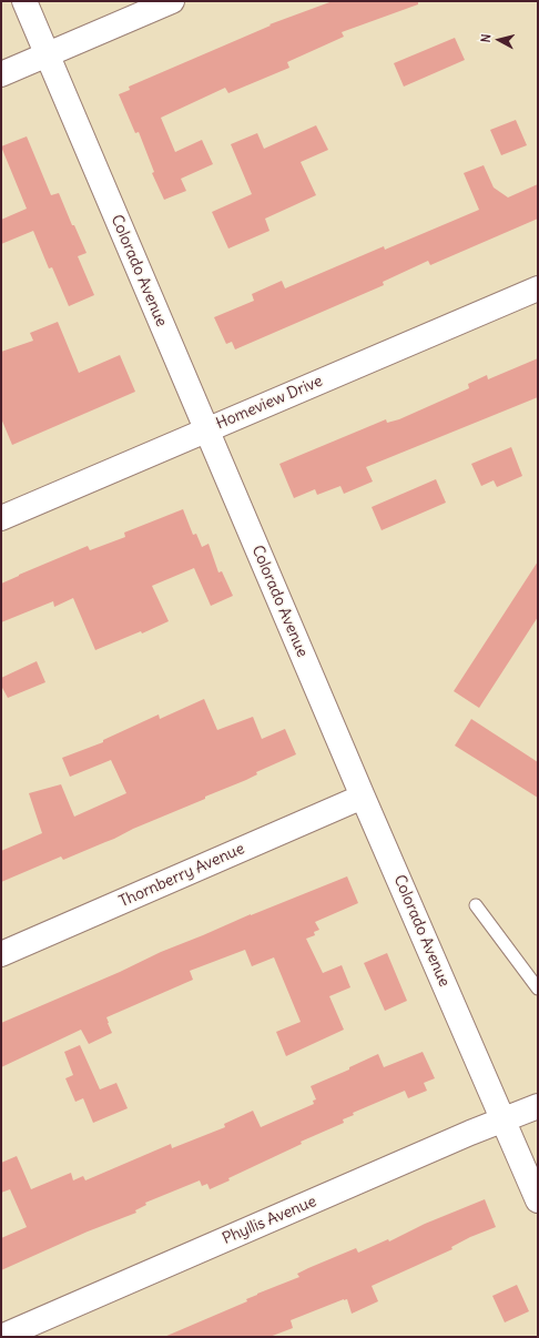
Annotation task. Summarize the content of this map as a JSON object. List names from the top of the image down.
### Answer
{
  "streets": {
    "street": [
      "Colorado Avenue",
      "Homeview Drive",
      "Thornberry Avenue",
      "Phyllis Avenue"
    ]
  },
  "crossings": [
    ["Colorado Avenue", "Homeview Drive"],
    ["Colorado Avenue", "Thornberry Avenue"],
    ["Colorado Avenue", "Phyllis Avenue"]
  ],
  "north": "left"
}
